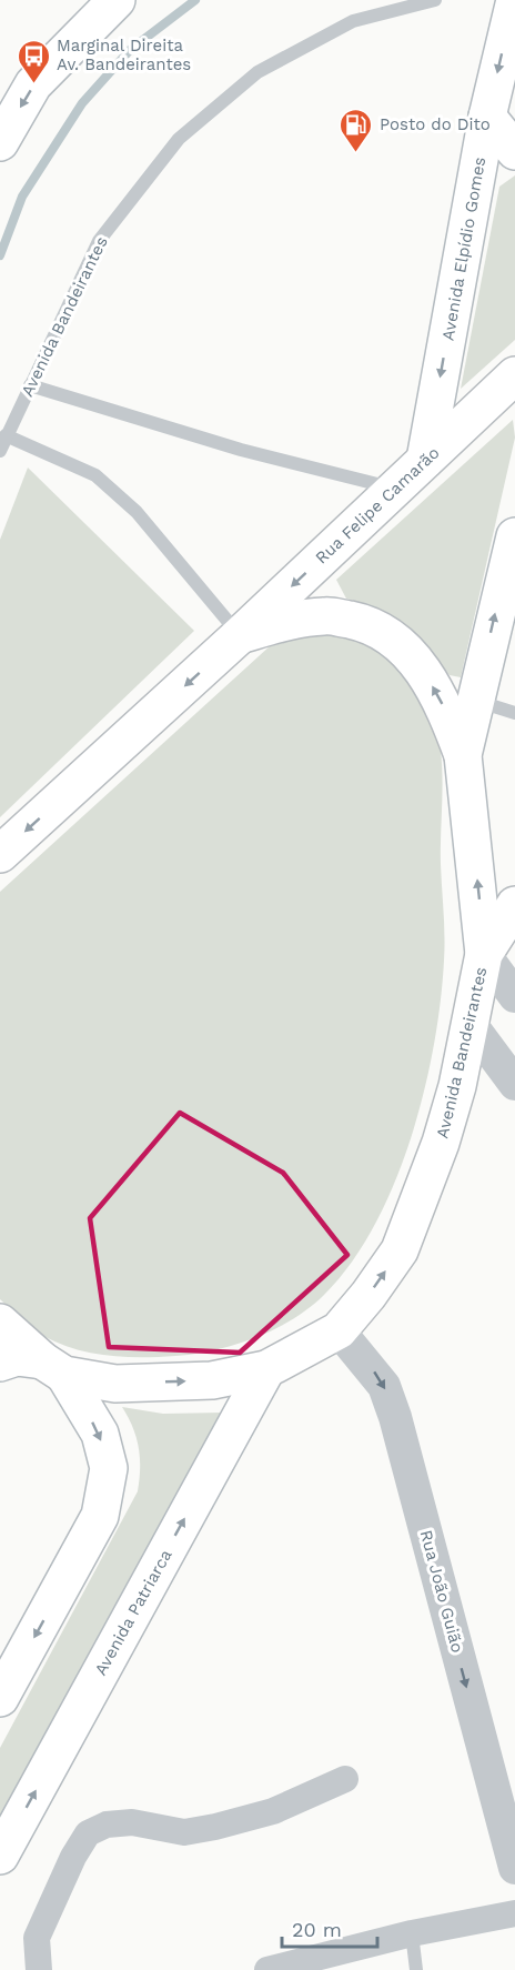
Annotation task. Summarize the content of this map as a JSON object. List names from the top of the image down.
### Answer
{
  "streets": {
    "main road": [
      "Avenida Elpídio Gomes",
      "Avenida Bandeirantes",
      "Rua Felipe Camarão",
      "Avenida Patriarca"
    ],
    "street": ["Rua João Guião"]
  },
  "crossings": [
    ["Avenida Elpídio Gomes", "Rua Felipe Camarão"],
    ["Avenida Bandeirantes", "Rua João Guião"],
    ["Avenida Bandeirantes", "Avenida Patriarca"]
  ],
  "one_way": [
    "Avenida Elpídio Gomes",
    "Rua Felipe Camarão",
    "Rua João Guião",
    "Avenida Patriarca"
  ],
  "places": {
    "bus stop": ["Marginal Direita Av. Bandeirantes"],
    "fuel station": ["Posto do Dito"]
  },
  "scale_bar": "20 m"
}
